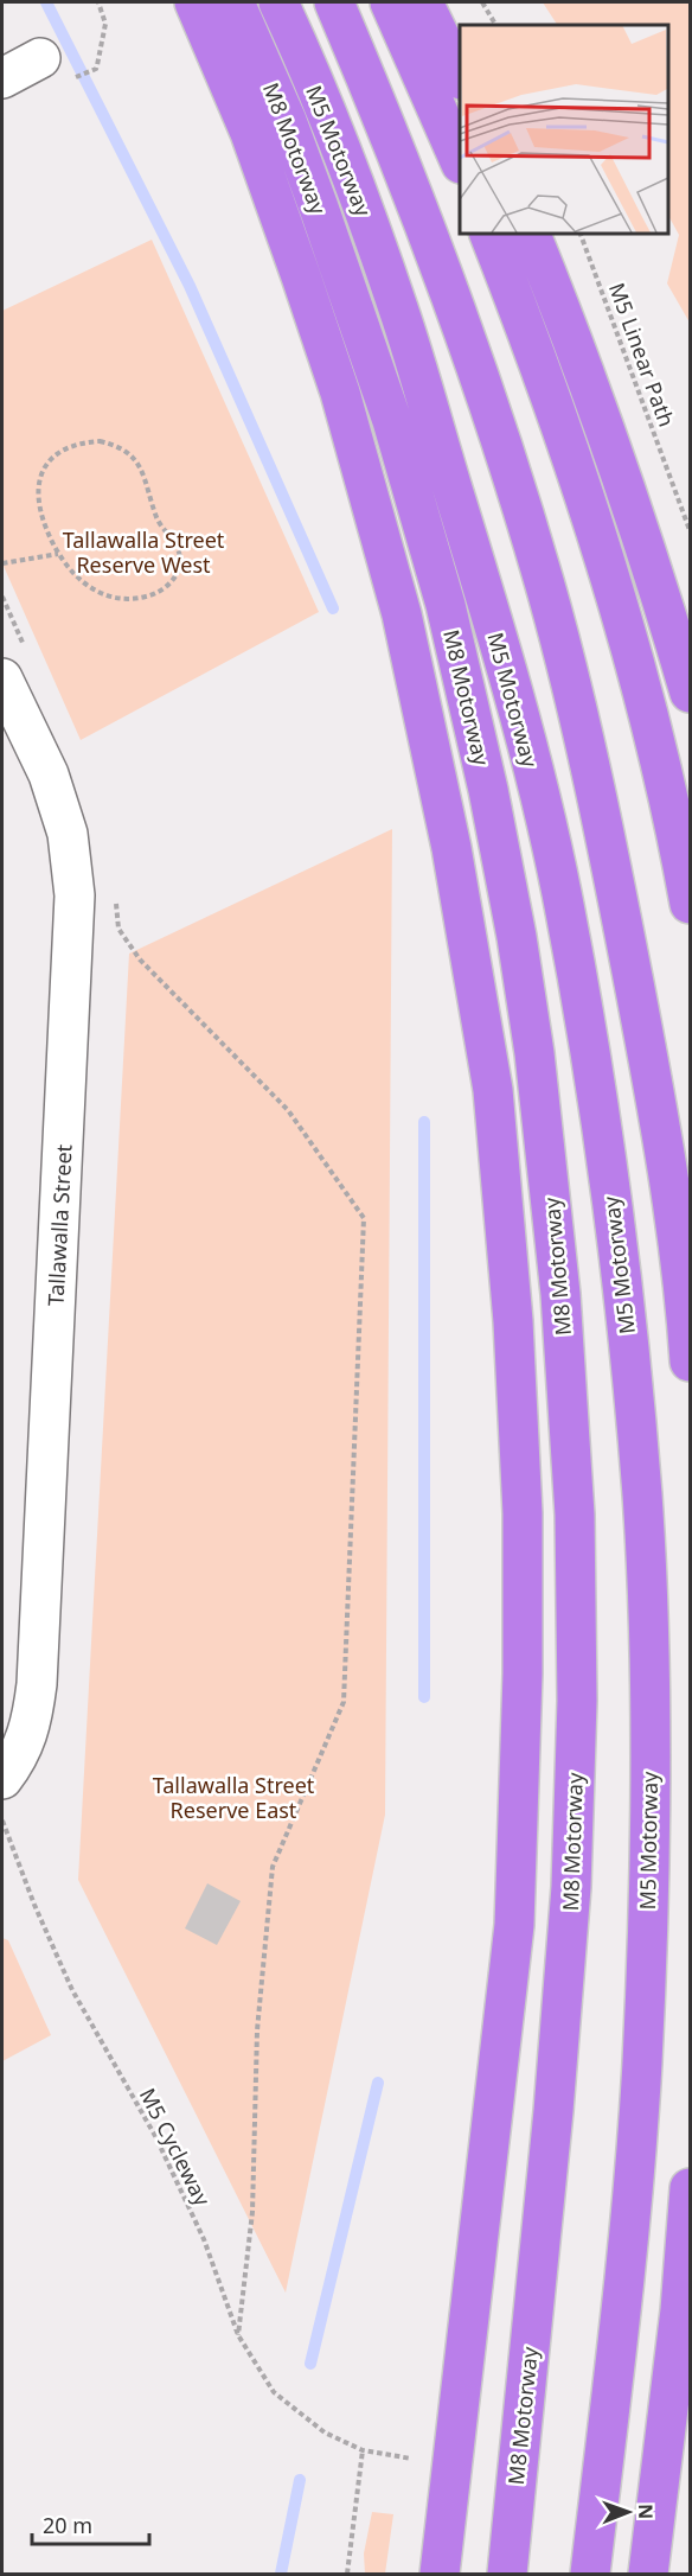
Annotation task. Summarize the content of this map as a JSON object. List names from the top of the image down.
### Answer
{
  "streets": {
    "highway": ["M8 Motorway", "M5 Motorway"],
    "street": ["Tallawalla Street"],
    "path": ["M5 Linear Path", "M5 Cycleway"]
  },
  "parks": ["Tallawalla Street Reserve West", "Tallawalla Street Reserve East"],
  "scale_bar": "20 m",
  "north": "right"
}
